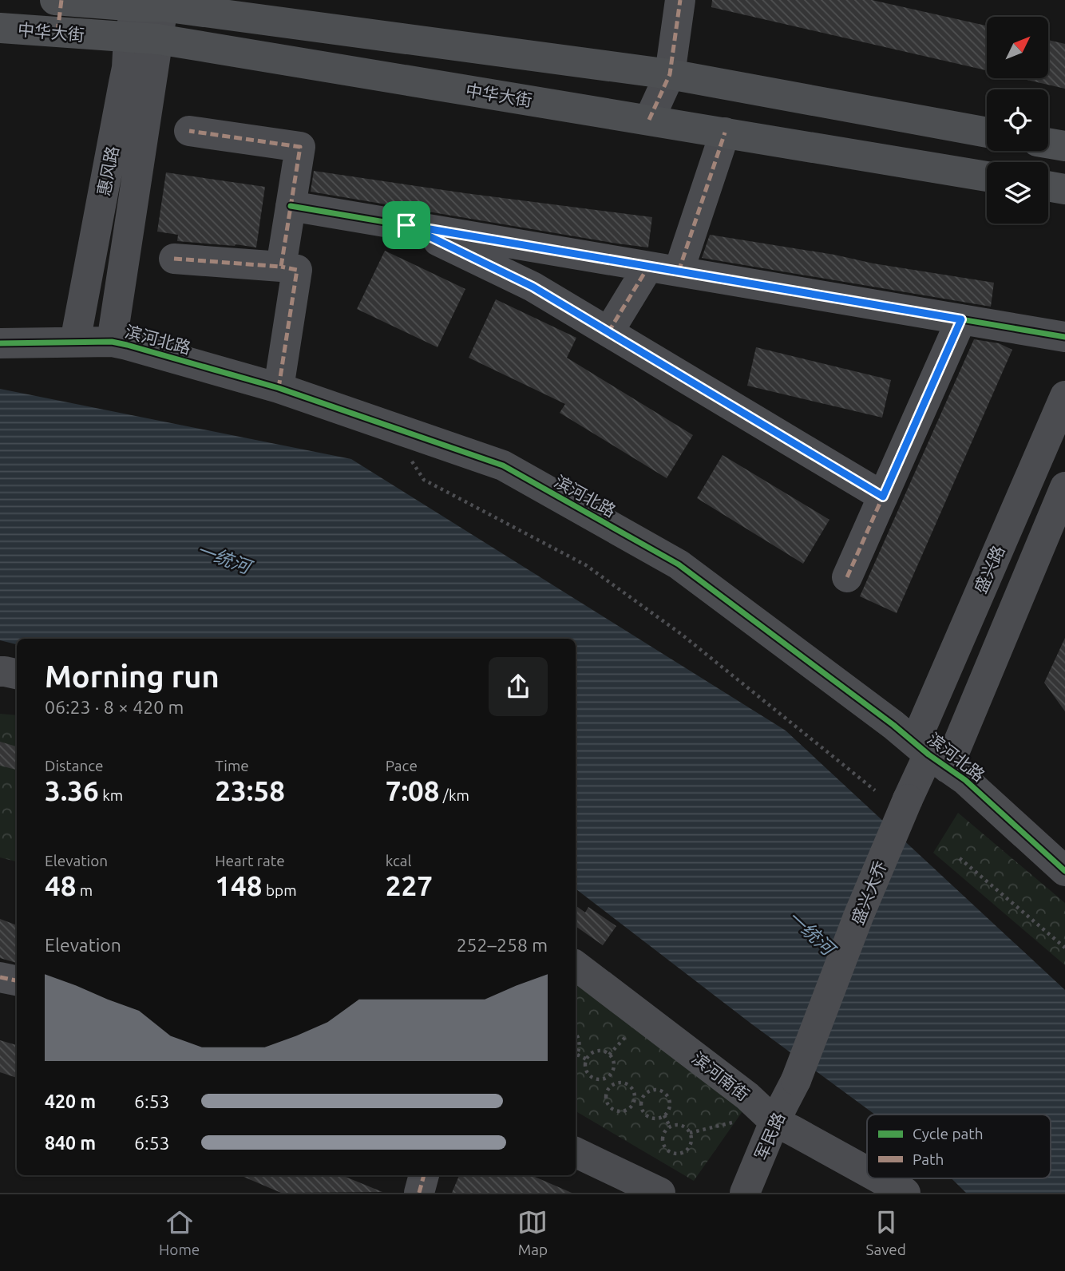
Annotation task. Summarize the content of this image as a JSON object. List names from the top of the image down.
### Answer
{
  "streets": {
    "main road": ["中华大街"],
    "street": [
      "惠风路",
      "滨河北路",
      "盛兴路",
      "盛兴大乔",
      "滨河南街",
      "军民路"
    ]
  },
  "crossings": [
    ["中华大街", "惠风路"],
    ["惠风路", "滨河北路"],
    ["滨河北路", "盛兴路"],
    ["滨河北路", "盛兴大乔"],
    ["盛兴路", "盛兴大乔"],
    ["盛兴大乔", "军民路"],
    ["滨河南街", "军民路"]
  ],
  "water": ["一统河"],
  "legend": ["Cycle path", "Path"],
  "north": "top right",
  "page": {
    "heading": ["Morning run", "06:23 · 8 × 420 m"],
    "stats": [
      ["Distance", "3.36 km"],
      ["Time", "23:58"],
      ["Pace", "7:08 /km"],
      ["Elevation", "48 m"],
      ["Heart rate", "148 bpm"],
      ["kcal", "227"]
    ],
    "chart": ["Elevation", "252–258 m"],
    "list": [
      {
        "name": "420 m",
        "note": "6:53"
      },
      {
        "name": "840 m",
        "note": "6:53"
      }
    ],
    "tabs": ["Home", "Map", "Saved"]
  }
}
